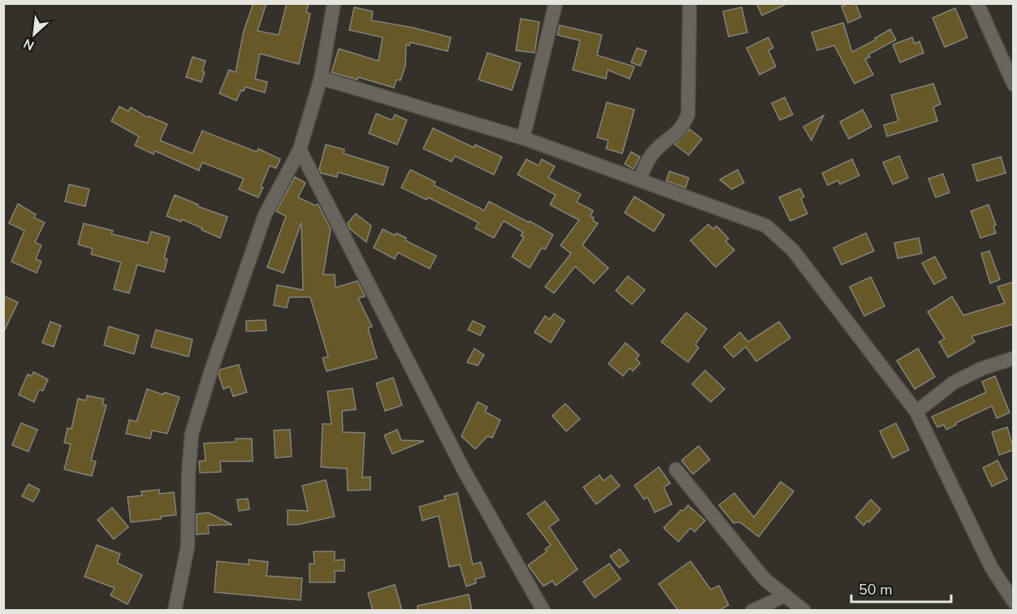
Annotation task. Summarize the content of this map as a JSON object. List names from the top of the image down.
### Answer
{
  "scale_bar": "50 m",
  "north": "bottom left"
}
